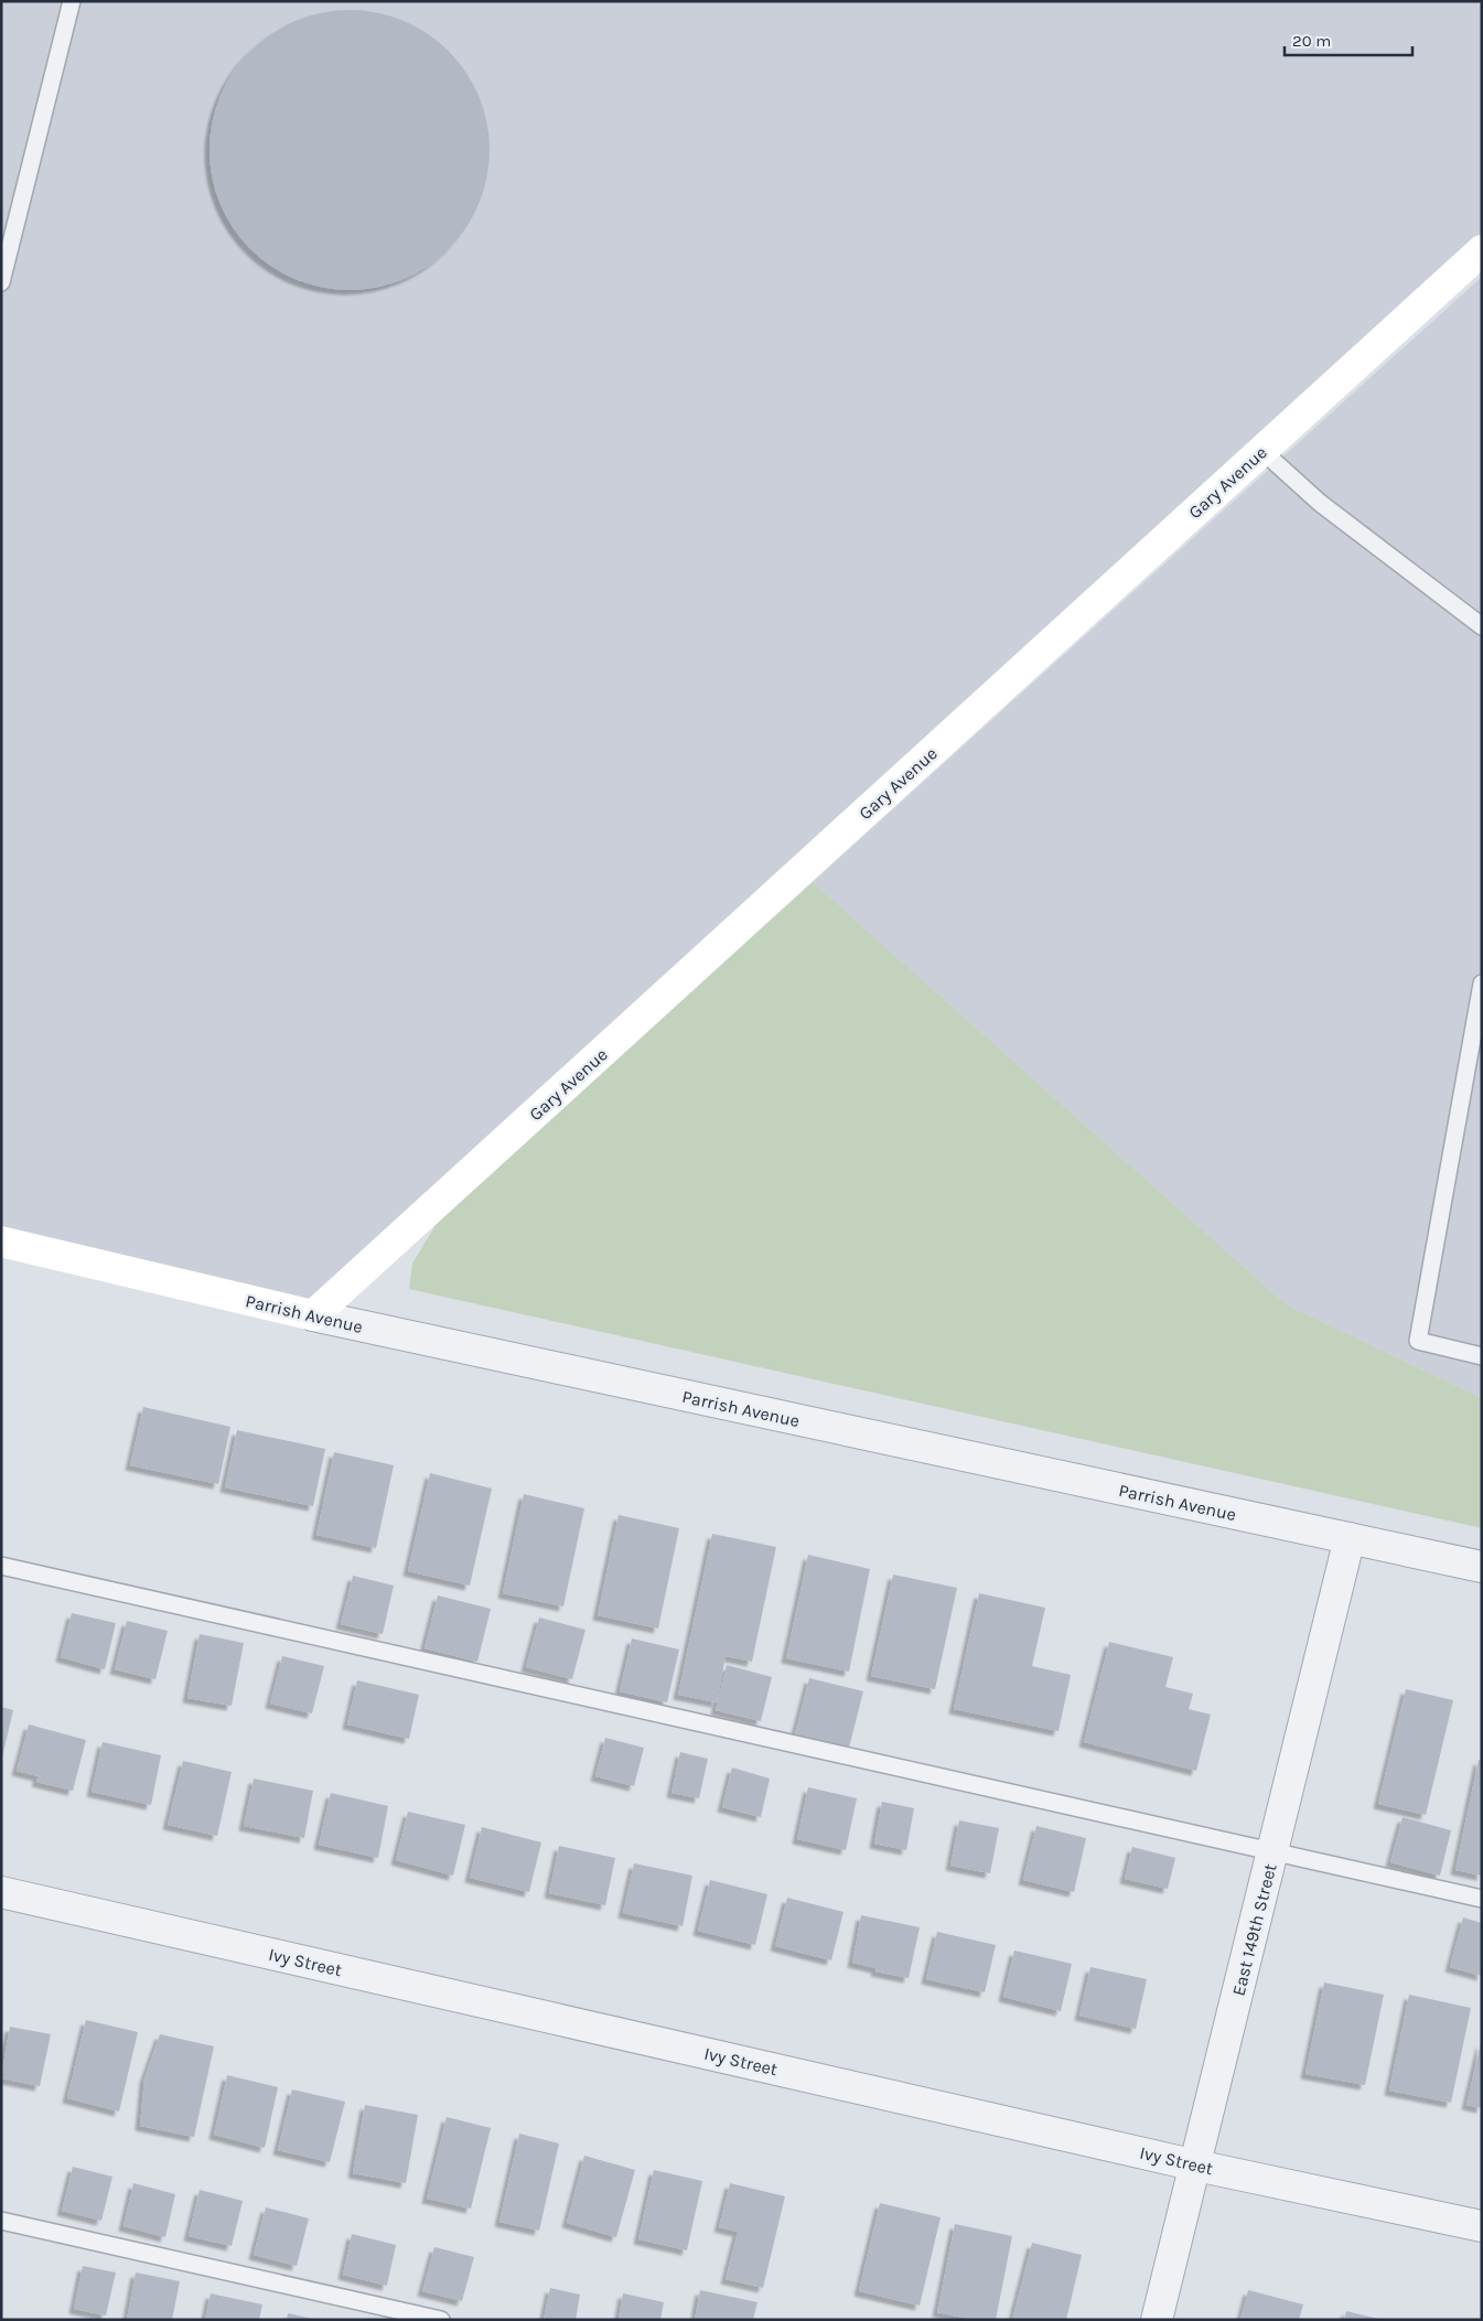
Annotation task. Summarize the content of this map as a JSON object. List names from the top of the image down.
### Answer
{
  "streets": {
    "street": [
      "Gary Avenue",
      "Parrish Avenue",
      "East 149th Street",
      "Ivy Street"
    ]
  },
  "crossings": [
    ["Gary Avenue", "Parrish Avenue"],
    ["Parrish Avenue", "East 149th Street"],
    ["East 149th Street", "Ivy Street"]
  ],
  "scale_bar": "20 m"
}
